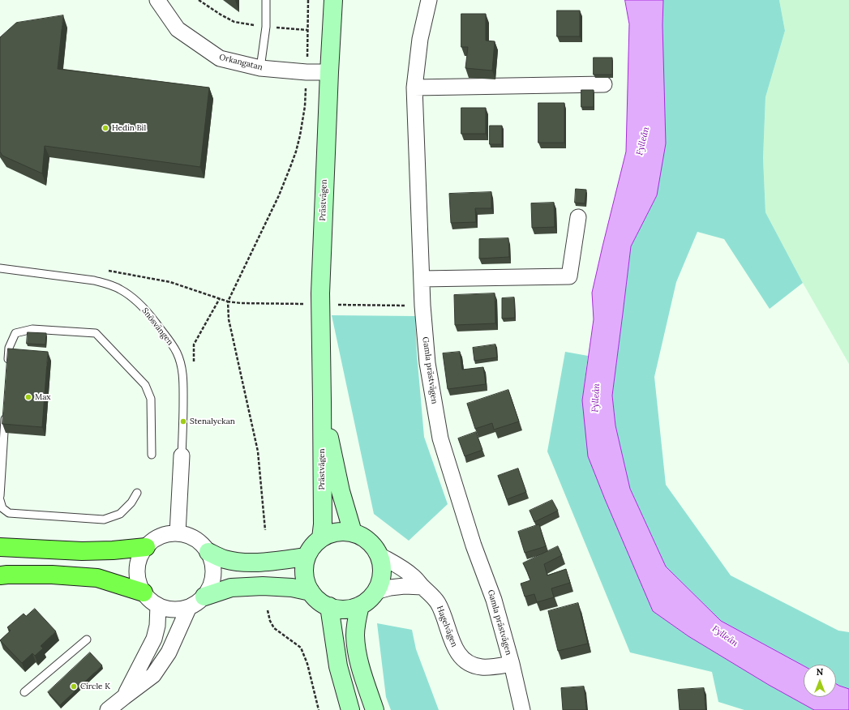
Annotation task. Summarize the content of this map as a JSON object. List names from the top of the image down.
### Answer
{
  "streets": {
    "street": [
      "Orkangatan",
      "Prästvägen",
      "Snösvängen",
      "Gamla prästvägen",
      "Hagelvägen"
    ]
  },
  "crossings": [
    ["Orkangatan", "Prästvägen"],
    ["Prästvägen", "Hagelvägen"],
    ["Gamla prästvägen", "Hagelvägen"]
  ],
  "water": ["Fylleån"],
  "places": [
    "Hedin Bil",
    "Max",
    "Stenalyckan",
    "Circle K"
  ],
  "north": "top"
}
